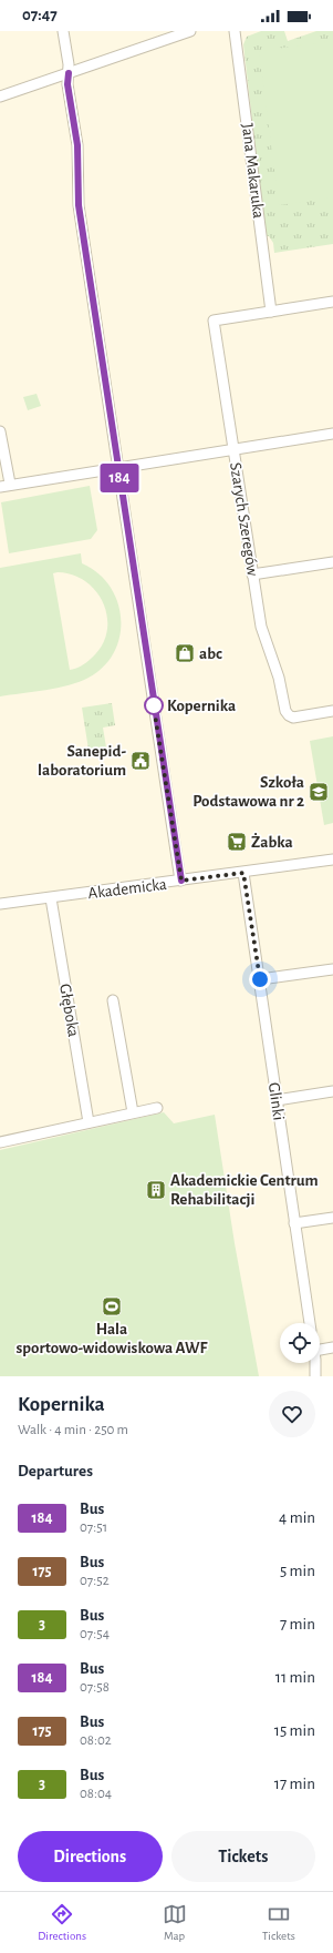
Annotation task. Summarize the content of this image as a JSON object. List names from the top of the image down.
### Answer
{
  "streets": {
    "street": [
      "Jana Makaruka",
      "Szarych Szeregów",
      "Akademicka",
      "Głęboka",
      "Glinki"
    ]
  },
  "crossings": [
    ["Jana Makaruka", "Szarych Szeregów"],
    ["Akademicka", "Głęboka"],
    ["Akademicka", "Glinki"]
  ],
  "places": {
    "shop": ["abc"],
    "other": ["Kopernika"],
    "public building": ["Sanepid- laboratorium"],
    "school or university": ["Szkoła Podstawowa nr 2"],
    "supermarket": ["Żabka"],
    "building": ["Akademickie Centrum Rehabilitacji"],
    "sports": ["Hala sportowo-widowiskowa AWF"]
  },
  "lines": ["bus line 184"],
  "page": {
    "status": "07:47",
    "on_map": "184",
    "heading": [
      ["Kopernika", "Walk · 4 min · 250 m"],
      "Departures"
    ],
    "list": [
      {
        "mark": "184",
        "name": "Bus",
        "note": "07:51",
        "value": "4 min"
      },
      {
        "mark": "175",
        "name": "Bus",
        "note": "07:52",
        "value": "5 min"
      },
      {
        "mark": "3",
        "name": "Bus",
        "note": "07:54",
        "value": "7 min"
      },
      {
        "mark": "184",
        "name": "Bus",
        "note": "07:58",
        "value": "11 min"
      },
      {
        "mark": "175",
        "name": "Bus",
        "note": "08:02",
        "value": "15 min"
      },
      {
        "mark": "3",
        "name": "Bus",
        "note": "08:04",
        "value": "17 min"
      }
    ],
    "buttons": ["Directions", "Tickets"],
    "tabs": ["Directions", "Map", "Tickets"]
  }
}
